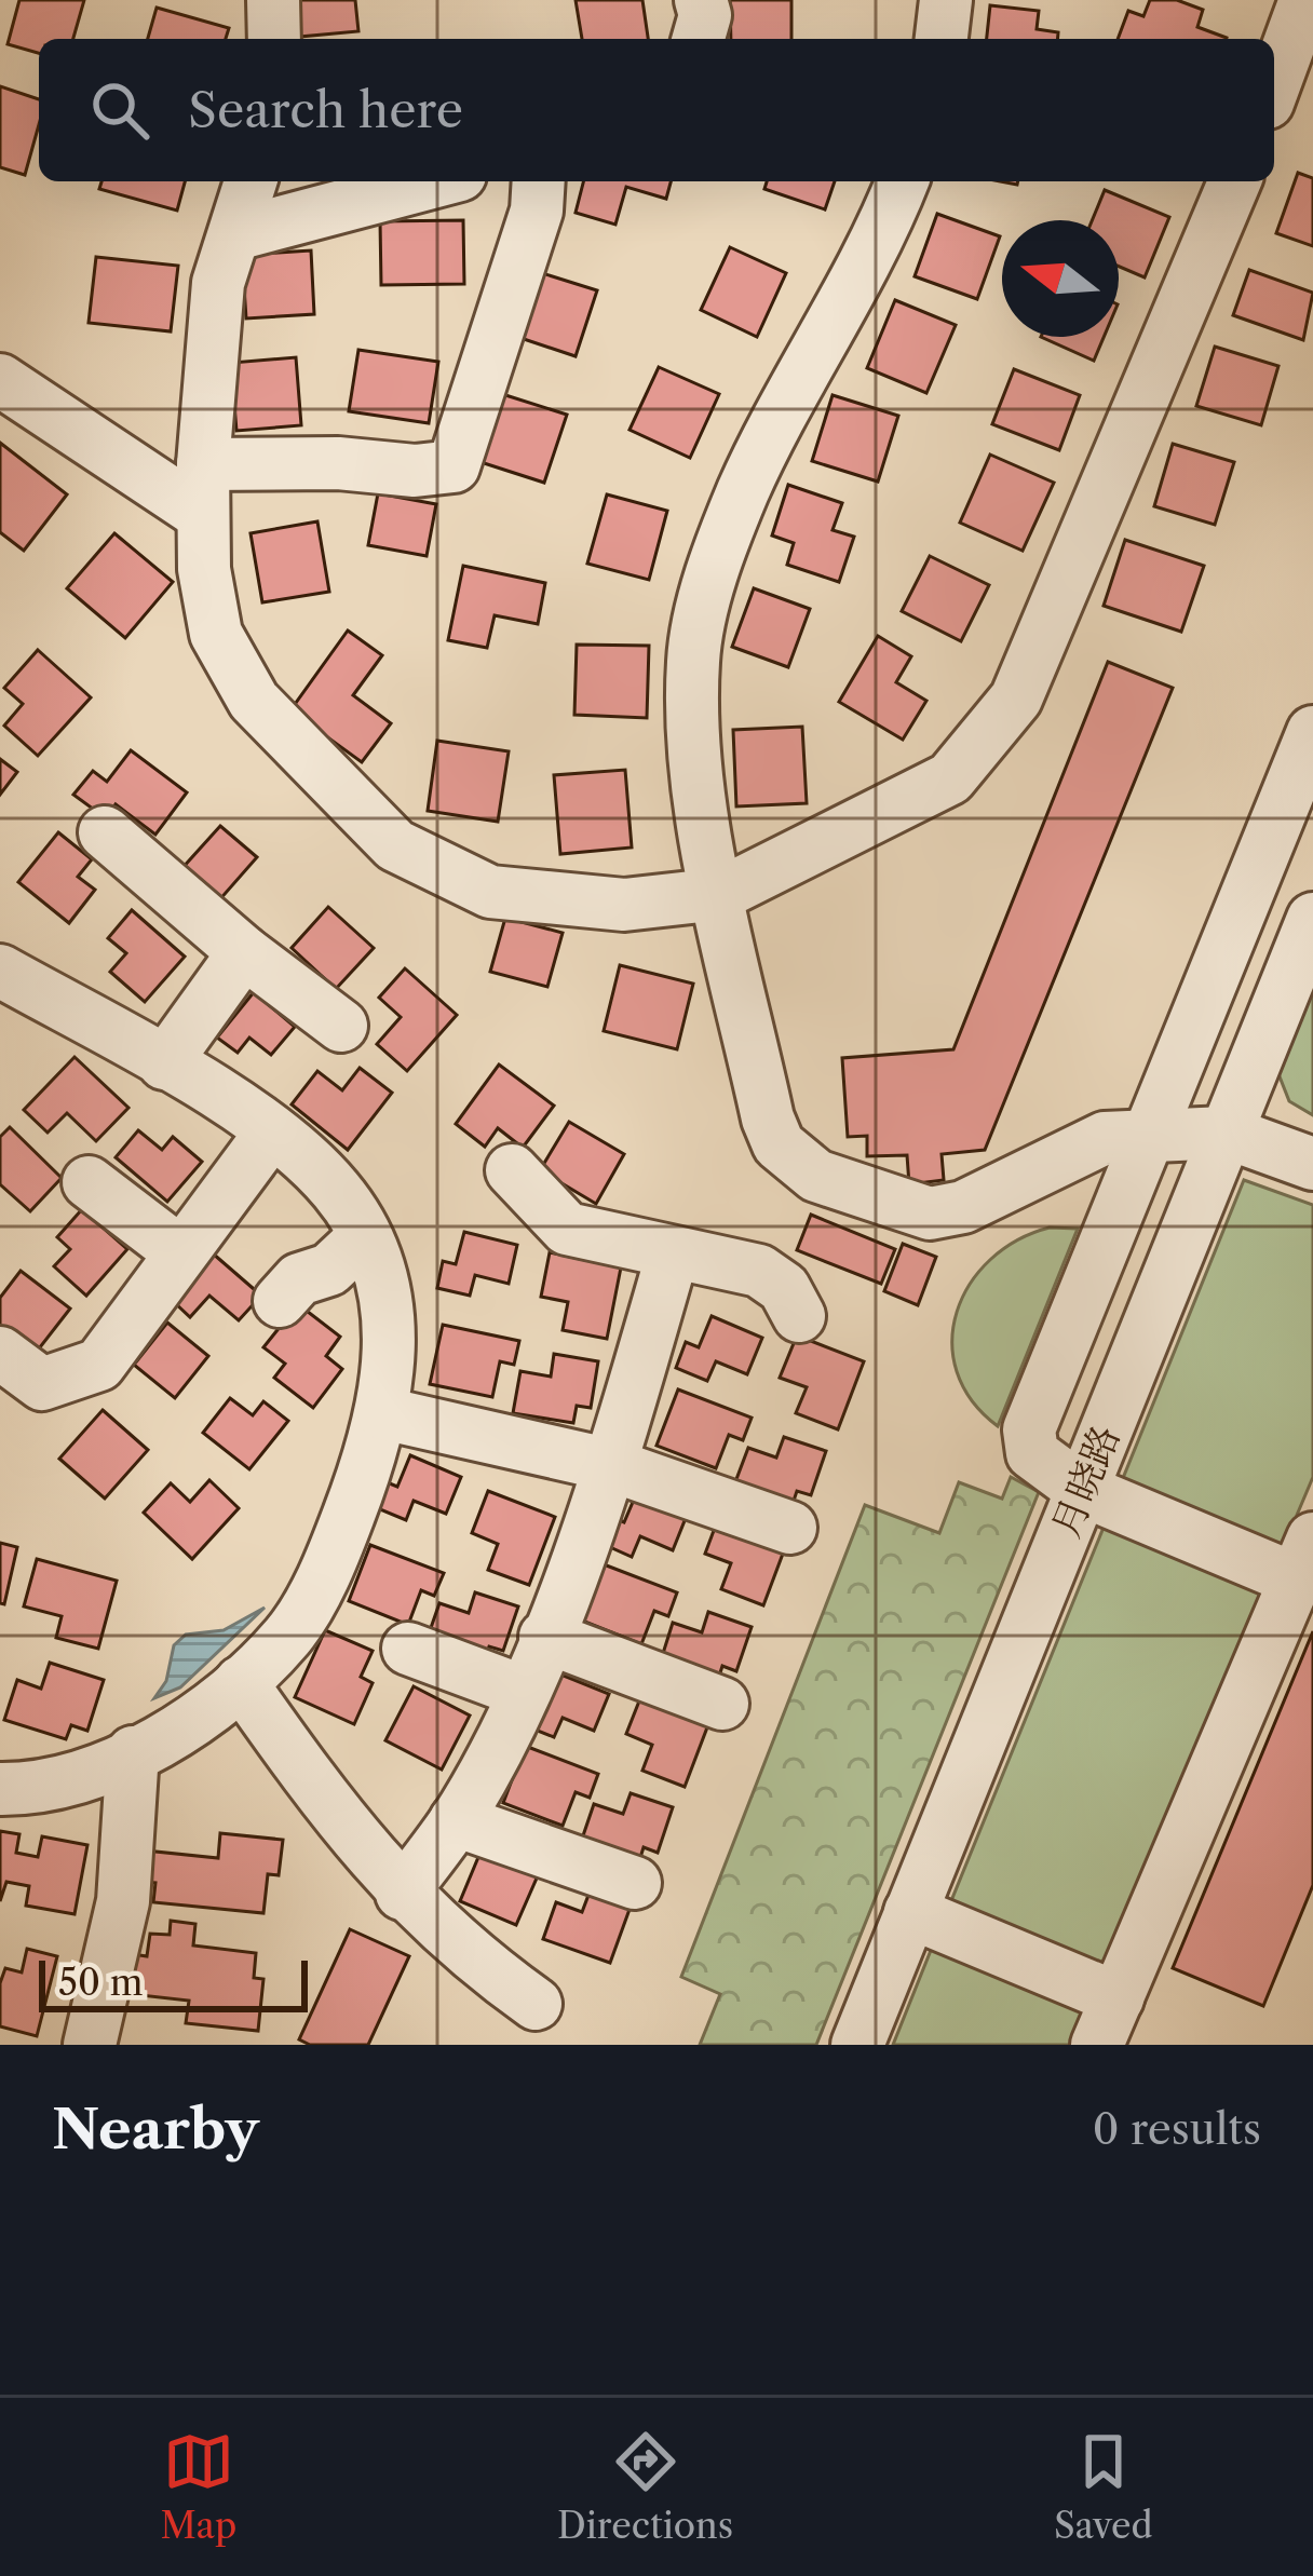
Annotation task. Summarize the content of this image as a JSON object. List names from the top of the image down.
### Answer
{
  "streets": {
    "street": ["月晓路"]
  },
  "scale_bar": "50 m",
  "north": "left",
  "page": {
    "search": "Search here",
    "scale": "50 m",
    "heading": ["Nearby", "0 results"],
    "nav": ["Map", "Directions", "Saved"]
  }
}
